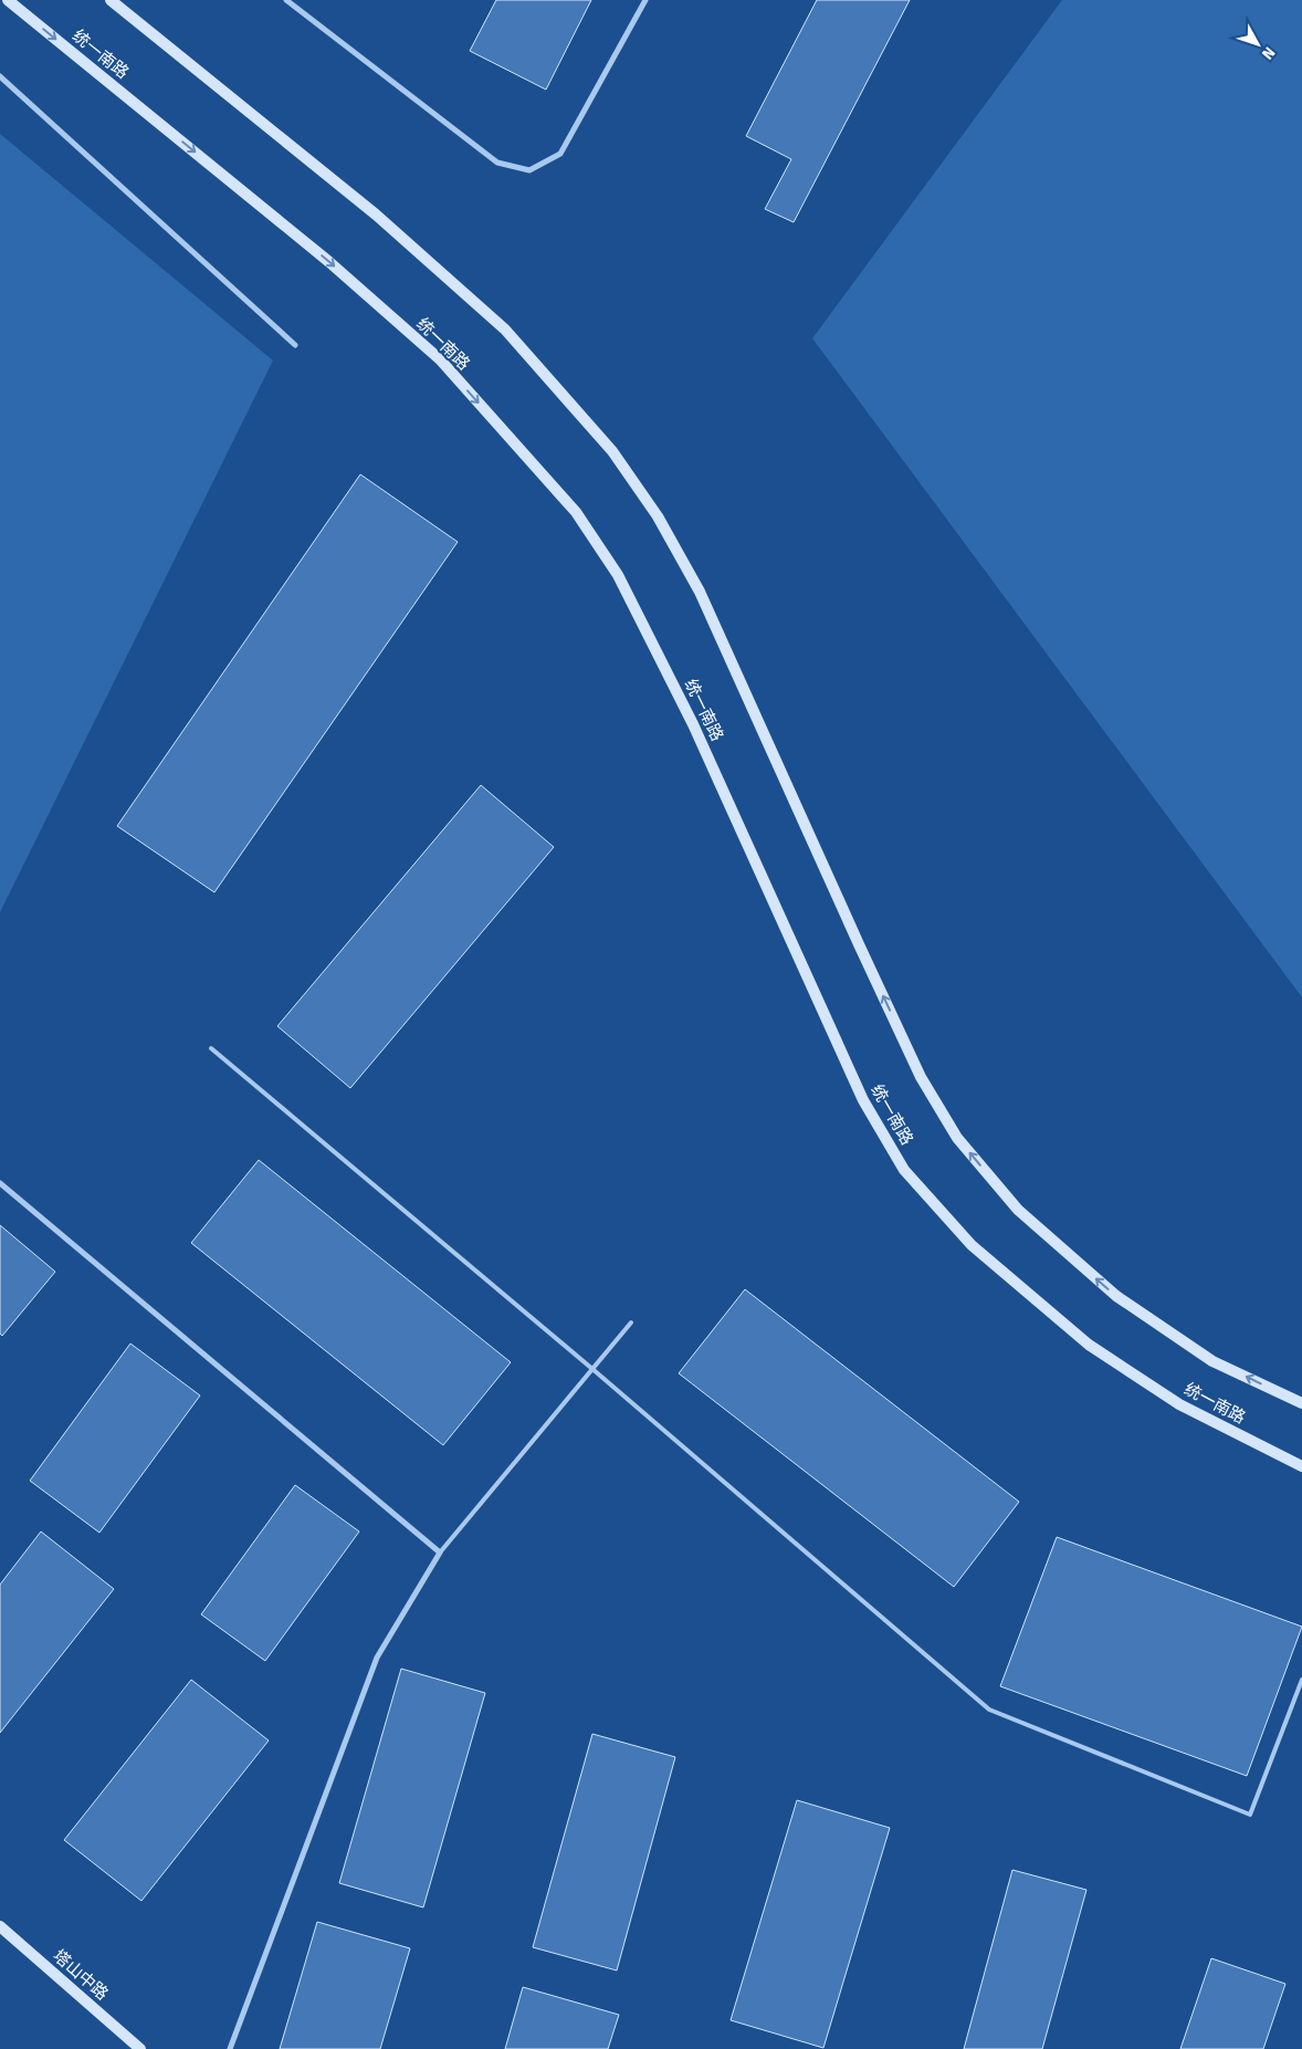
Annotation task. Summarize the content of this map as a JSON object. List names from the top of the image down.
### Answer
{
  "streets": {
    "main road": ["统一南路", "塔山中路"]
  },
  "north": "bottom right"
}
